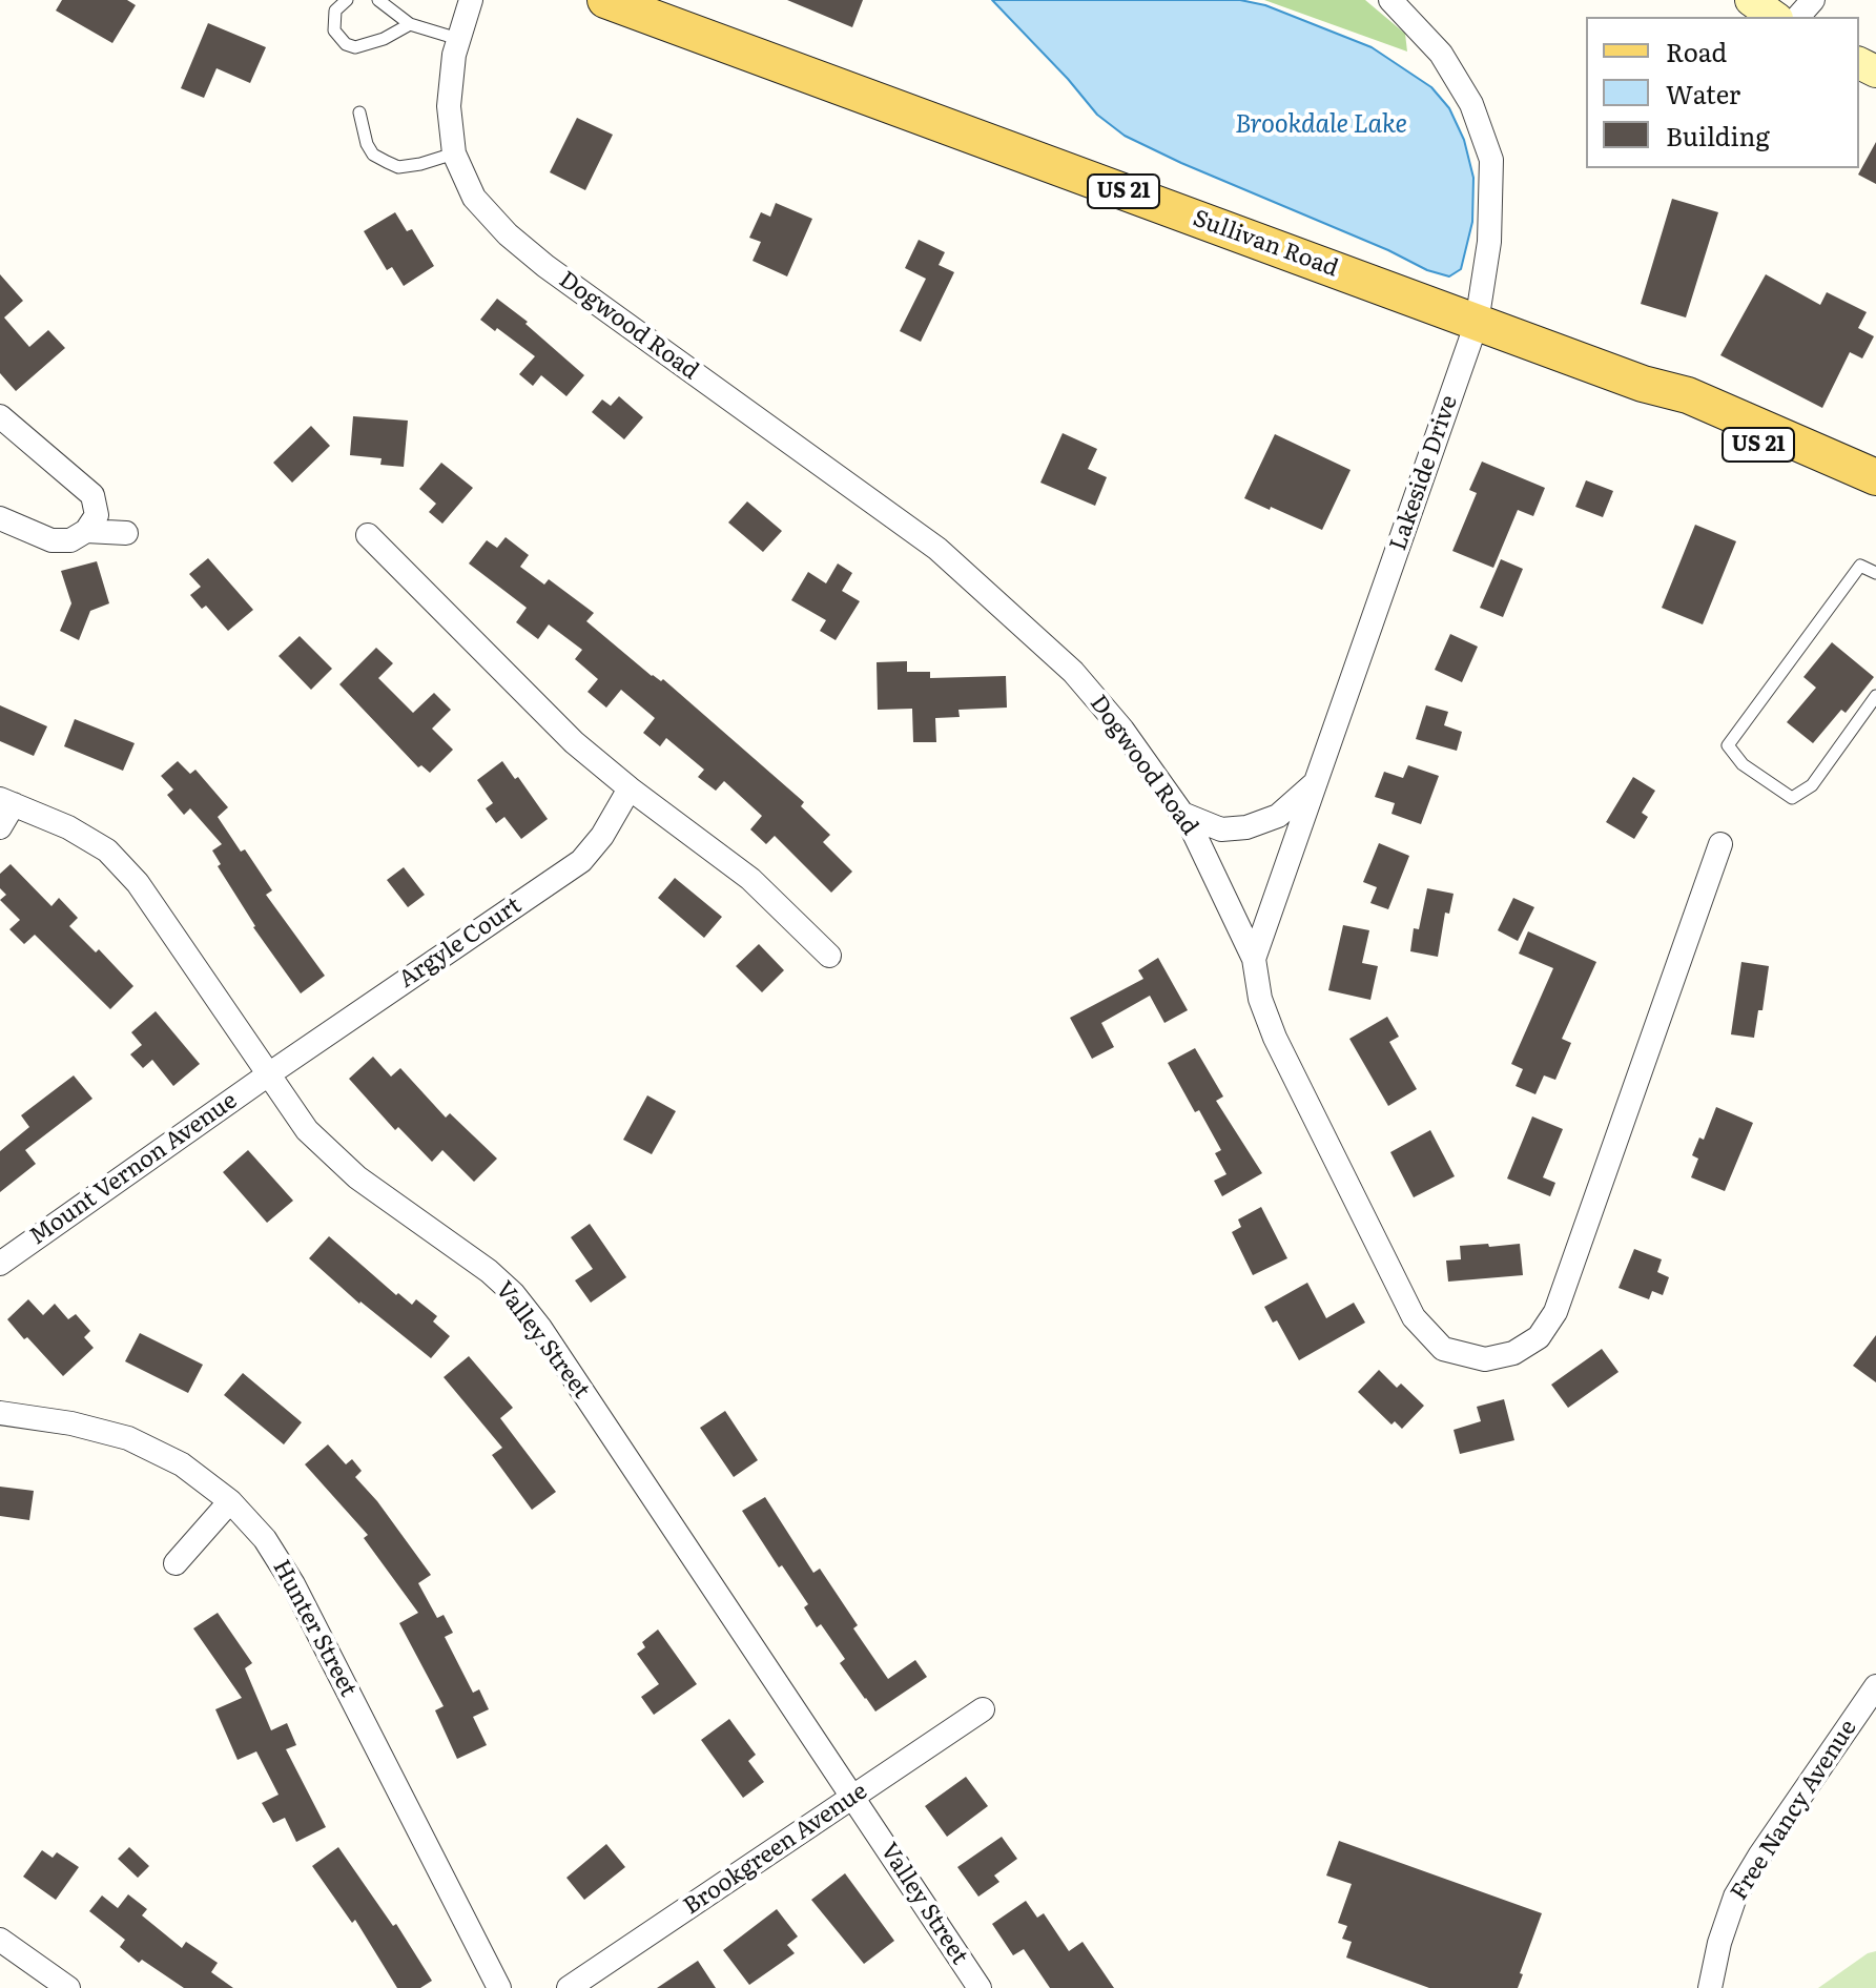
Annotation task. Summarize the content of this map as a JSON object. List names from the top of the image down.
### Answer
{
  "streets": {
    "main road": ["US 21", "Sullivan Road"],
    "street": [
      "Dogwood Road",
      "Lakeside Drive",
      "Argyle Court",
      "Mount Vernon Avenue",
      "Valley Street",
      "Hunter Street",
      "Free Nancy Avenue",
      "Brookgreen Avenue"
    ]
  },
  "crossings": [
    ["Sullivan Road", "Lakeside Drive"],
    ["Dogwood Road", "Lakeside Drive"],
    ["Argyle Court", "Mount Vernon Avenue"],
    ["Argyle Court", "Valley Street"],
    ["Mount Vernon Avenue", "Valley Street"],
    ["Valley Street", "Brookgreen Avenue"]
  ],
  "water": ["Brookdale Lake"],
  "legend": ["Road", "Water", "Building"]
}
